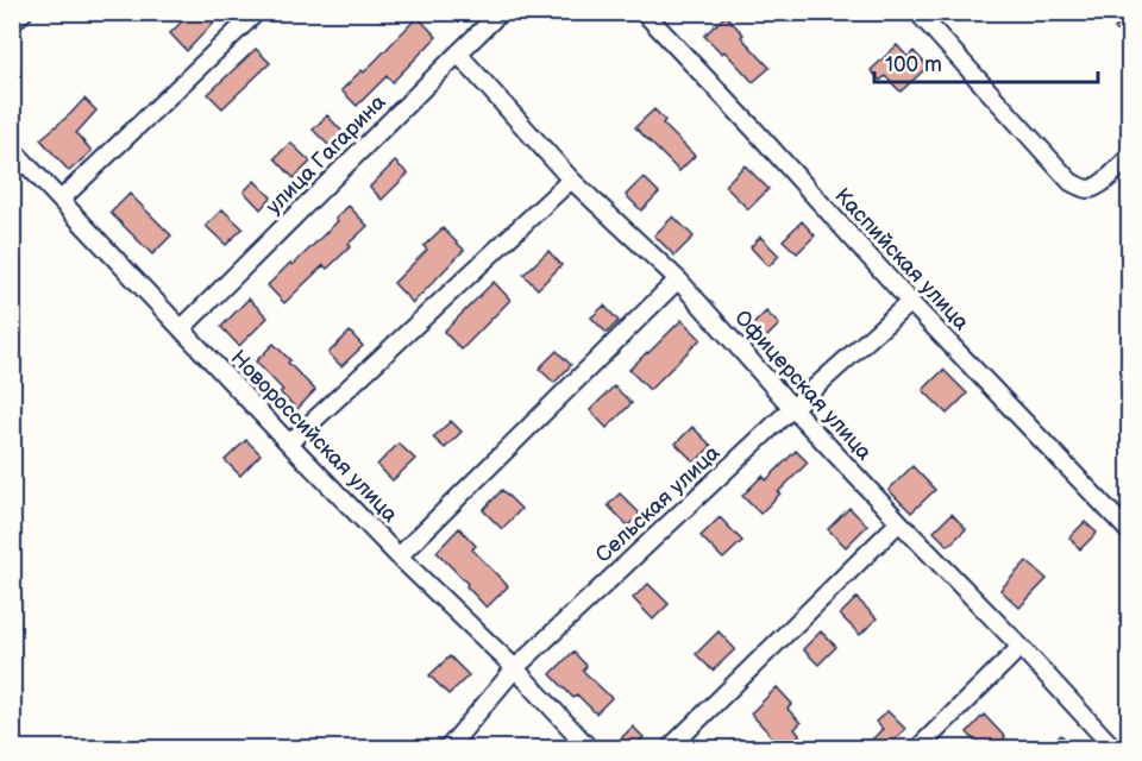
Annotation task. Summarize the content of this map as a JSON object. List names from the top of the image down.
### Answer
{
  "streets": {
    "street": [
      "улица Гагарина",
      "Каспийская улица",
      "Офицерская улица",
      "Новороссийская улица",
      "Сельская улица"
    ]
  },
  "crossings": [
    ["улица Гагарина", "Офицерская улица"],
    ["улица Гагарина", "Новороссийская улица"],
    ["Каспийская улица", "Сельская улица"],
    ["Офицерская улица", "Сельская улица"],
    ["Новороссийская улица", "Сельская улица"]
  ],
  "scale_bar": "100 m"
}
